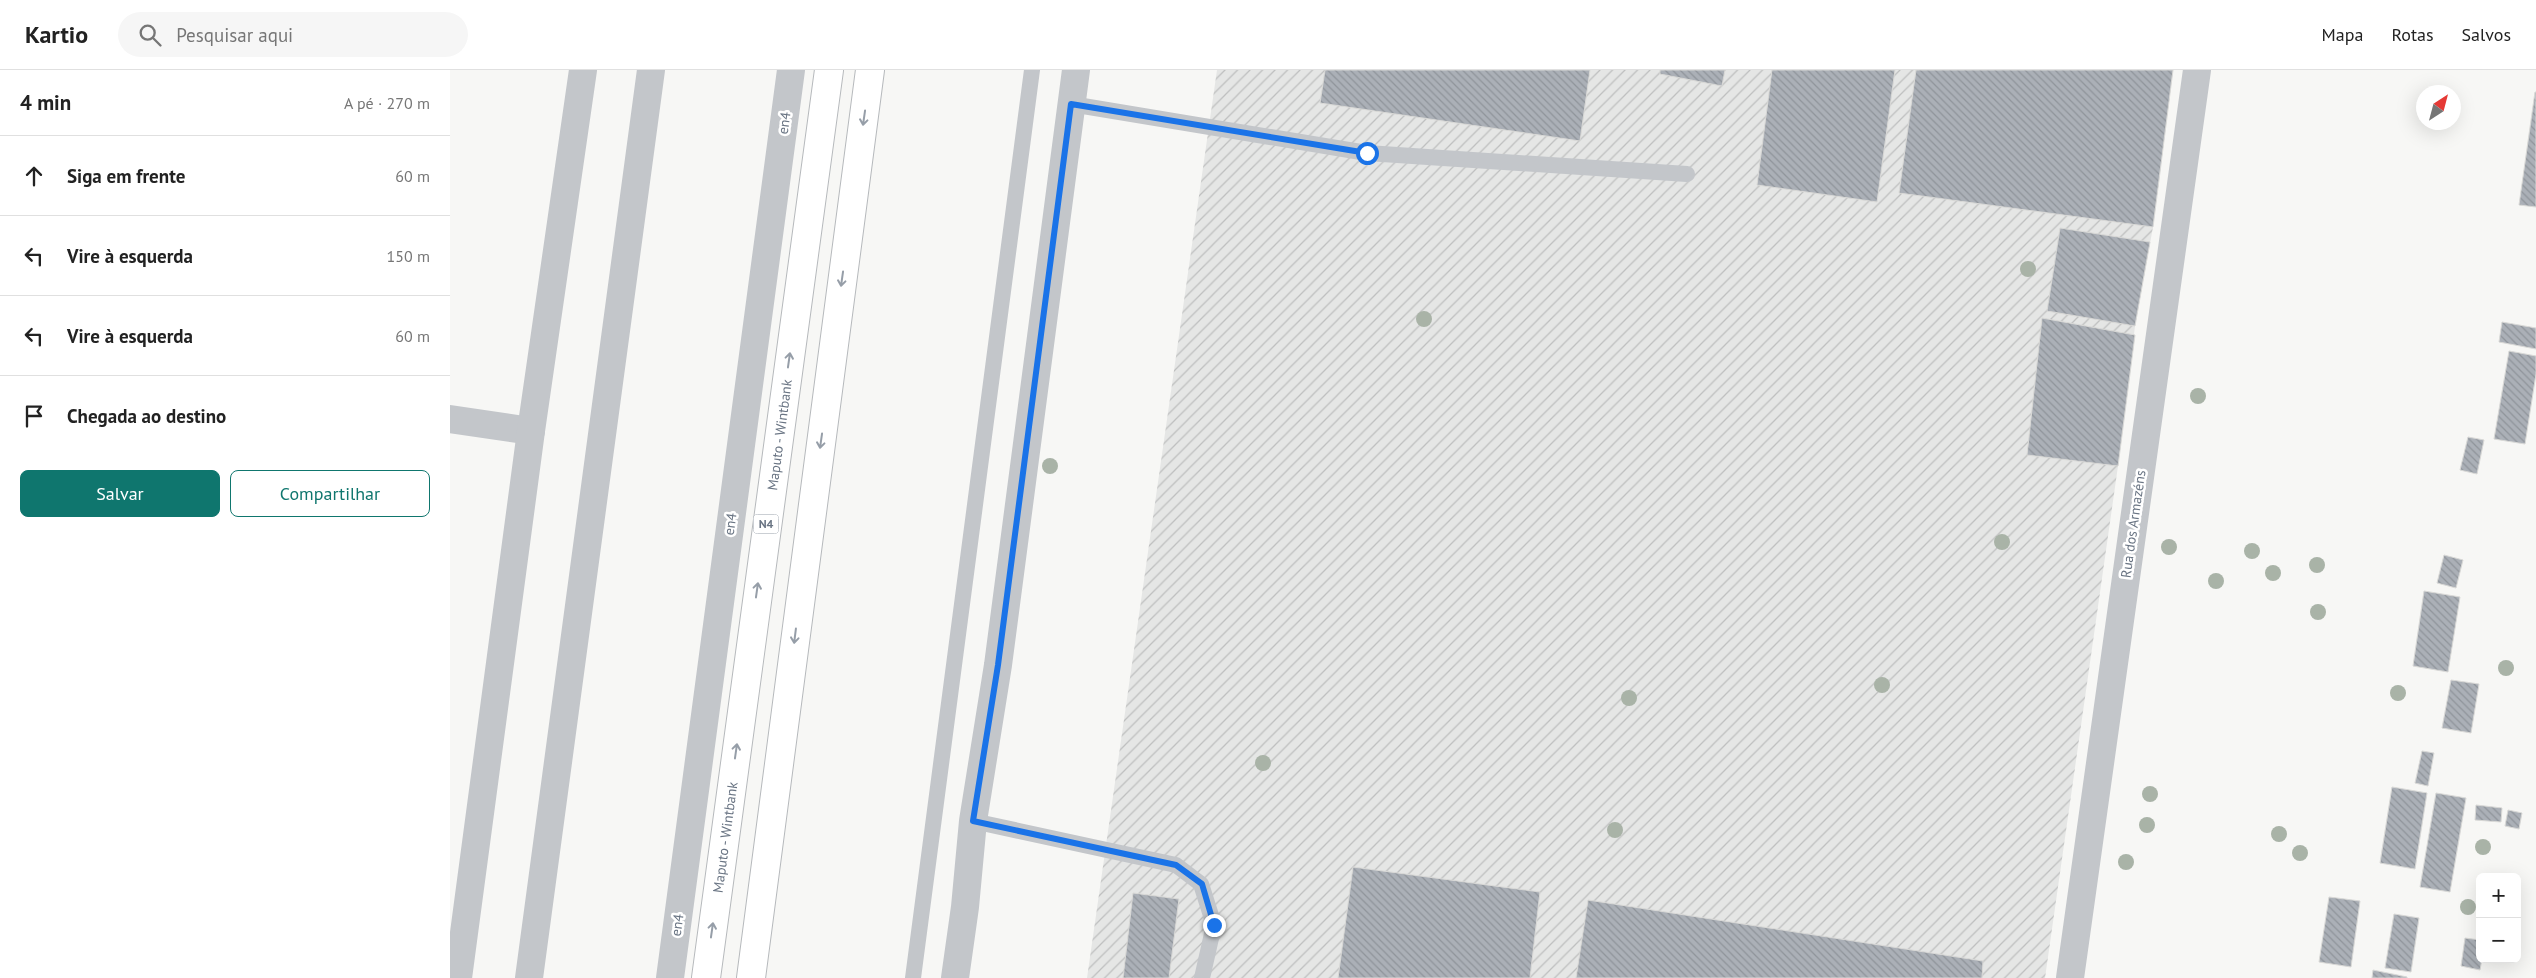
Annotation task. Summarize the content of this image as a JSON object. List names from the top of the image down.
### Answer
{
  "streets": {
    "highway": ["Maputo - Wintbank", "N4"],
    "street": ["en4", "Rua dos Armazéns"]
  },
  "north": "top right",
  "page": {
    "header": "Kartio",
    "search": "Pesquisar aqui",
    "nav": ["Mapa", "Rotas", "Salvos"],
    "heading": ["4 min", "A pé · 270 m"],
    "list": [
      ["Siga em frente", "60 m"],
      ["Vire à esquerda", "150 m"],
      ["Vire à esquerda", "60 m"],
      "Chegada ao destino"
    ],
    "buttons": ["Salvar", "Compartilhar"],
    "map_buttons": ["+", "−"]
  }
}
